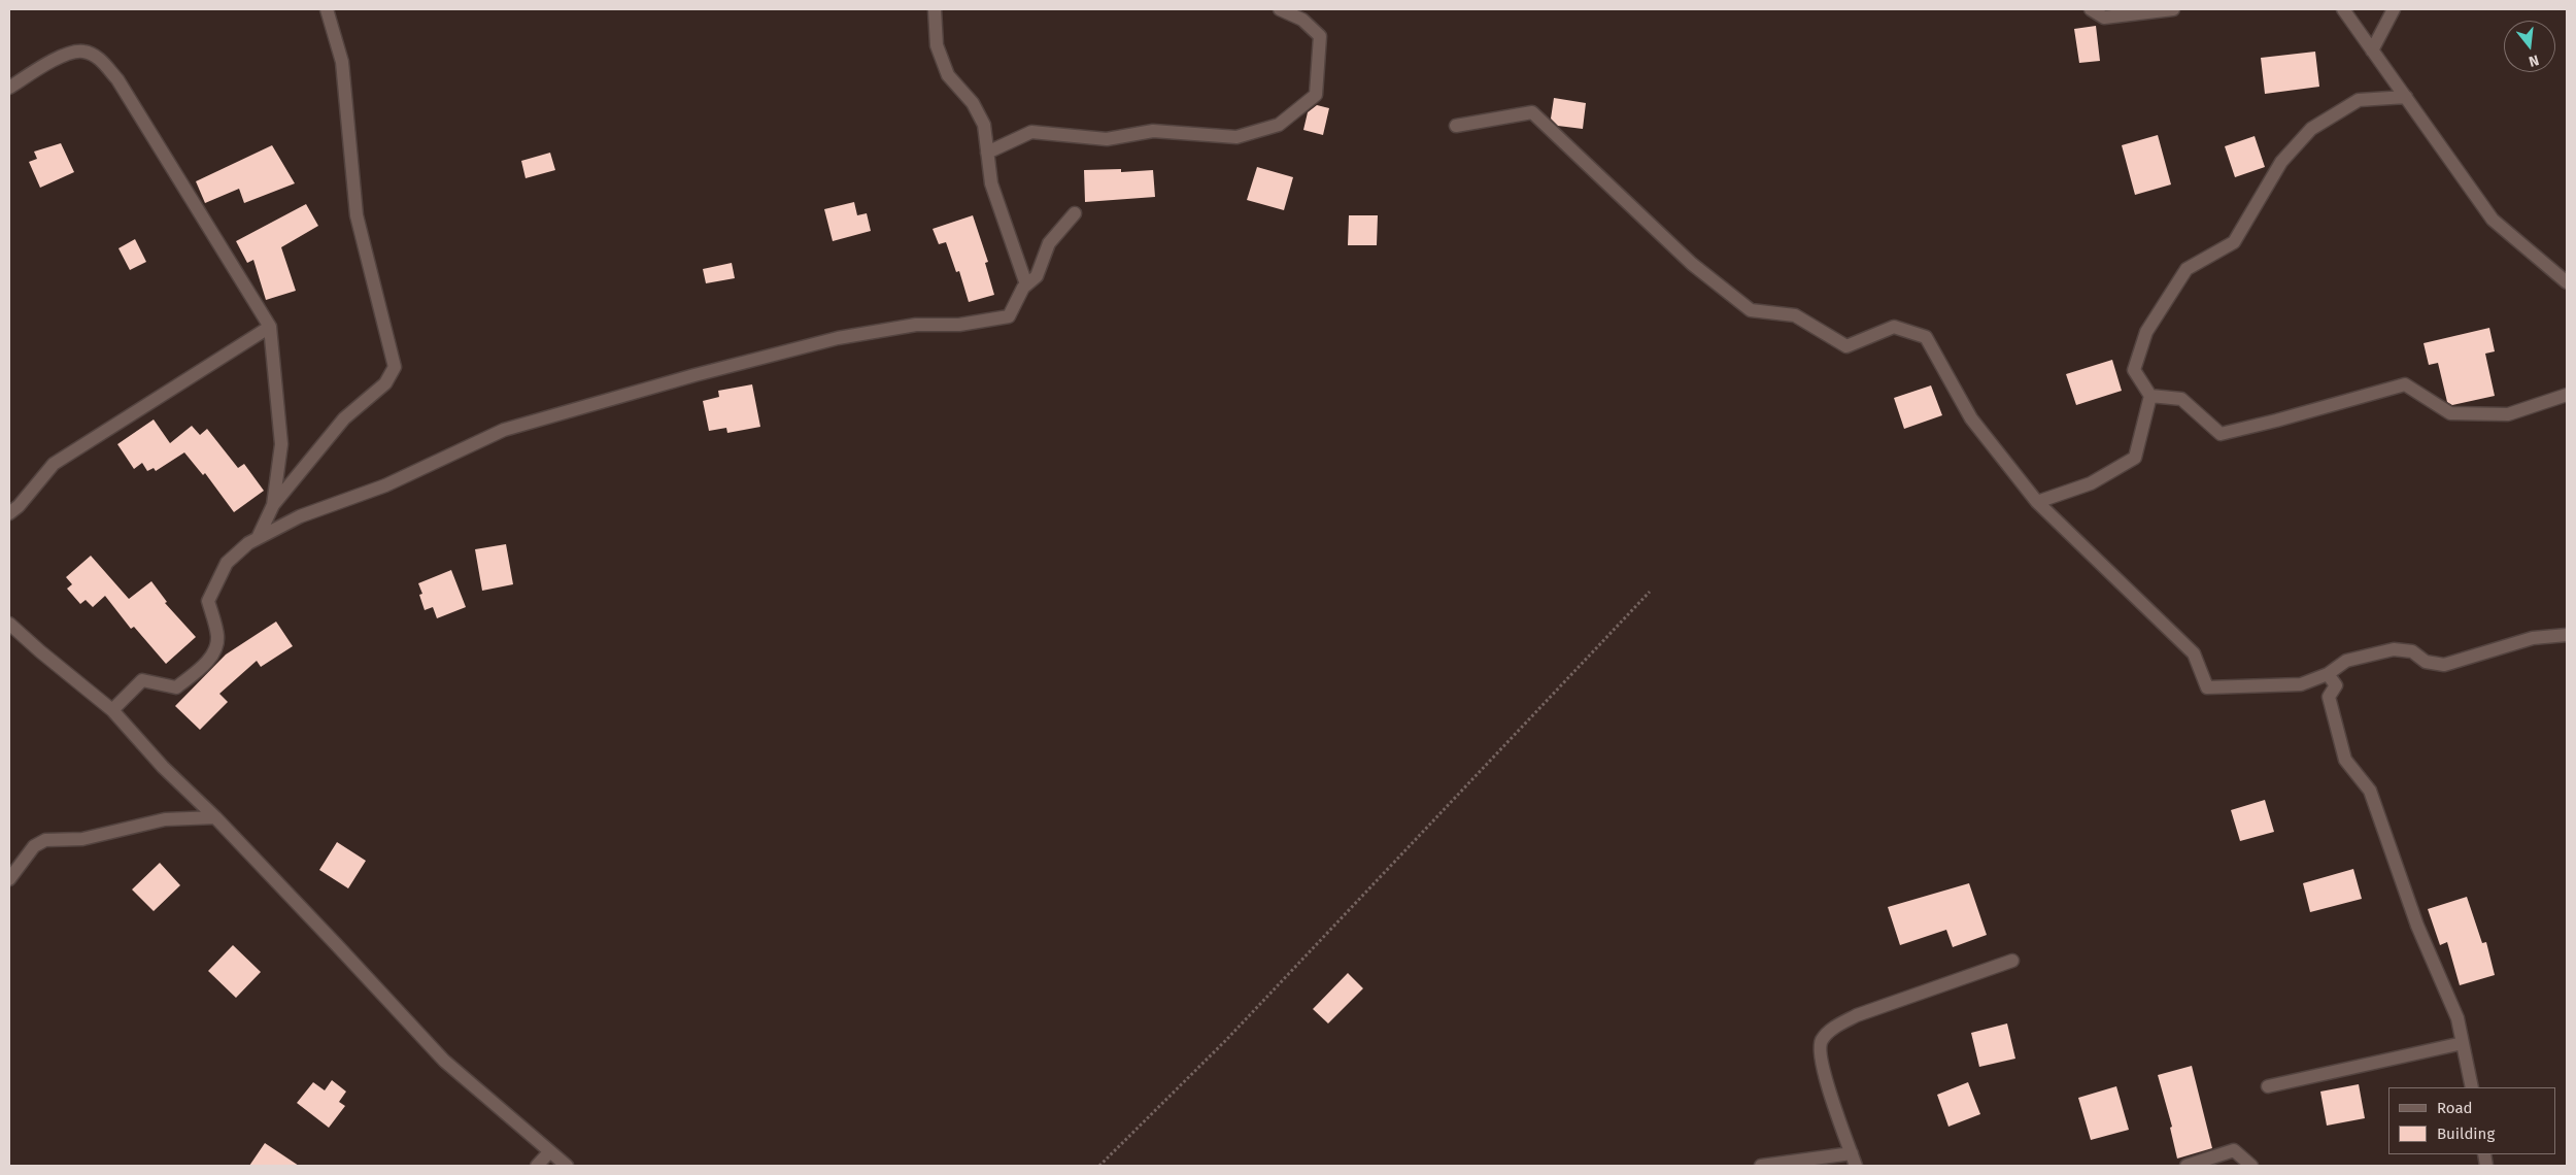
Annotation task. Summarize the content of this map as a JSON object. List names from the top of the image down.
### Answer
{
  "legend": ["Road", "Building"],
  "north": "bottom"
}
